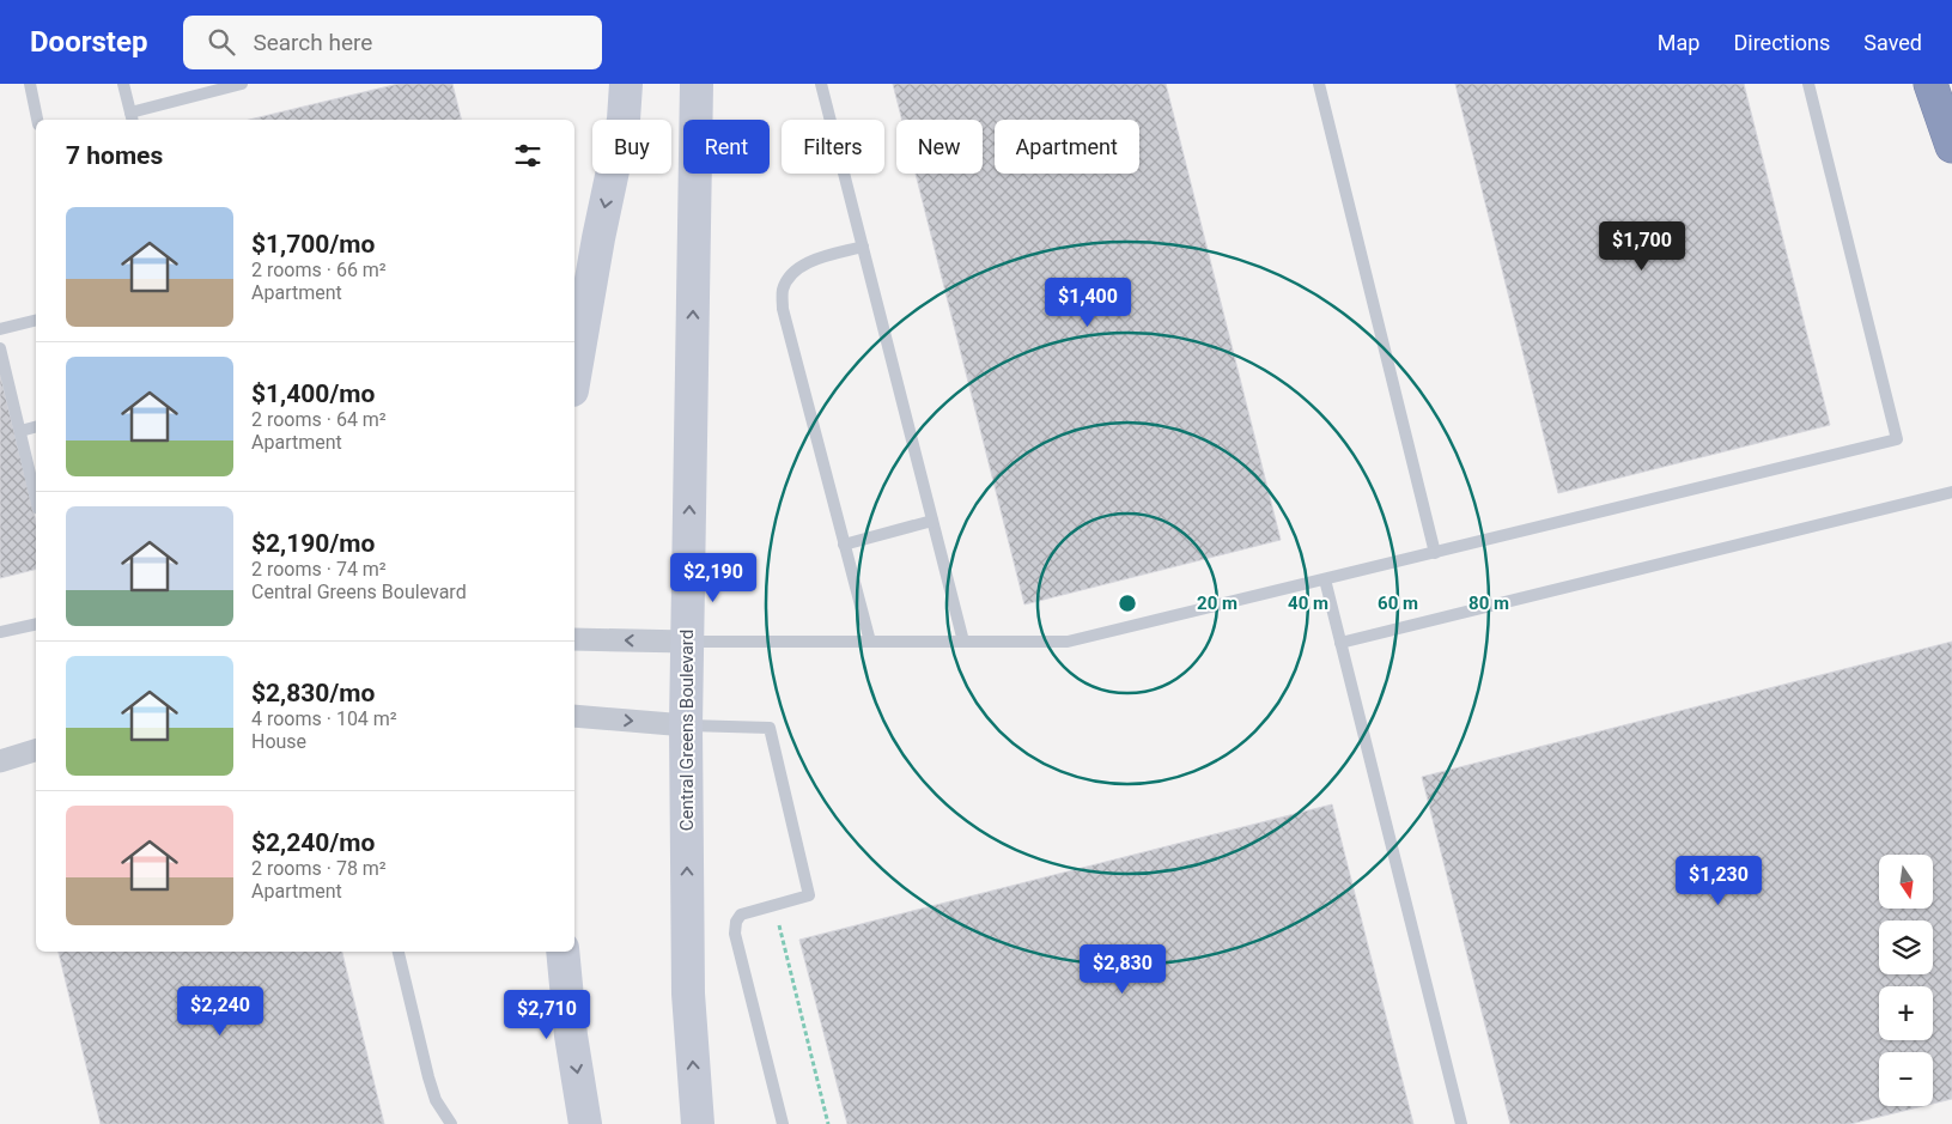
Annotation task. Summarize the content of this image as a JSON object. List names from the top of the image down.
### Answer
{
  "streets": {
    "street": ["Central Greens Boulevard"]
  },
  "north": "bottom",
  "page": {
    "header": "Doorstep",
    "search": "Search here",
    "nav": ["Map", "Directions", "Saved"],
    "chip": [
      "Buy",
      "Rent",
      "Filters",
      "New",
      "Apartment"
    ],
    "heading": "7 homes",
    "list": [
      {
        "name": "$1,700/mo",
        "note": "2 rooms · 66 m² · Apartment"
      },
      {
        "name": "$1,400/mo",
        "note": "2 rooms · 64 m² · Apartment"
      },
      {
        "name": "$2,190/mo",
        "note": "2 rooms · 74 m² · Central Greens Boulevard"
      },
      {
        "name": "$2,830/mo",
        "note": "4 rooms · 104 m² · House"
      },
      {
        "name": "$2,240/mo",
        "note": "2 rooms · 78 m² · Apartment"
      }
    ],
    "price": [
      "$1,700",
      "$1,400",
      "$2,190",
      "$1,230",
      "$2,830",
      "$2,240",
      "$2,710"
    ],
    "map_buttons": ["+", "−"]
  },
  "rings": [
    "20 m",
    "40 m",
    "60 m",
    "80 m"
  ]
}
